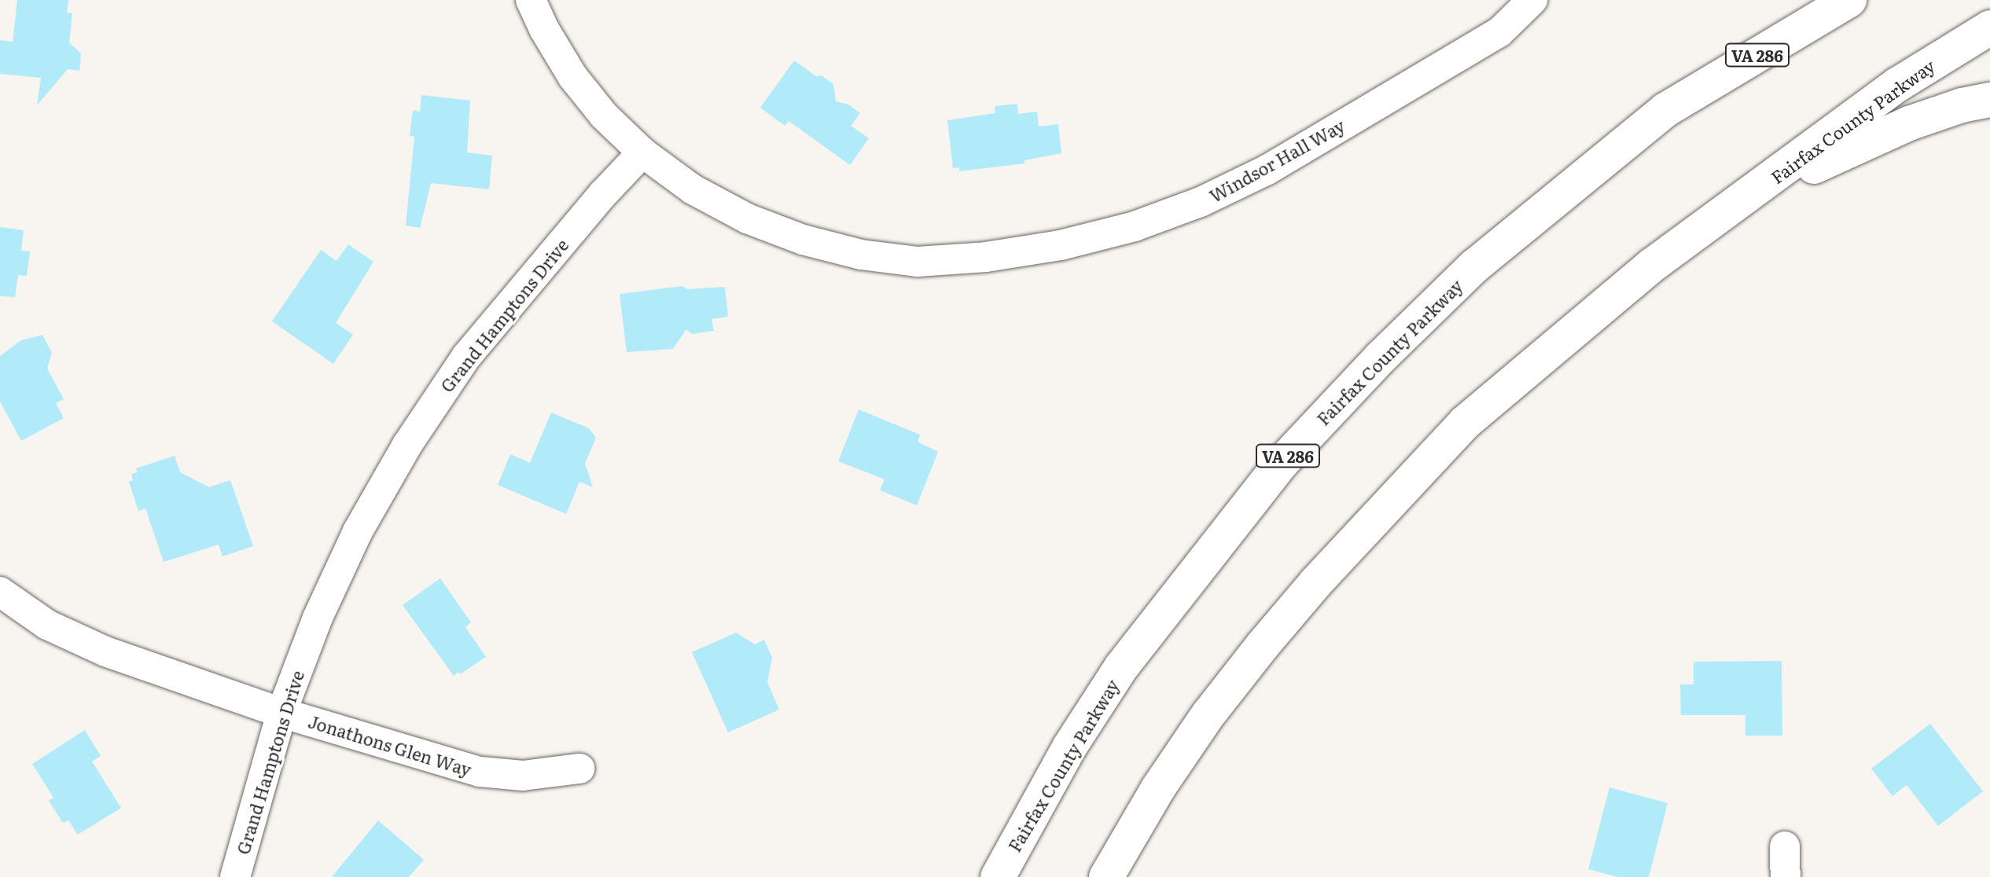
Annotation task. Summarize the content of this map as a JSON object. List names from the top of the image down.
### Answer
{
  "streets": {
    "highway": ["VA 286", "Fairfax County Parkway"],
    "street": ["Windsor Hall Way", "Grand Hamptons Drive", "Jonathons Glen Way"]
  },
  "crossings": [
    ["Windsor Hall Way", "Grand Hamptons Drive"],
    ["Grand Hamptons Drive", "Jonathons Glen Way"]
  ]
}
